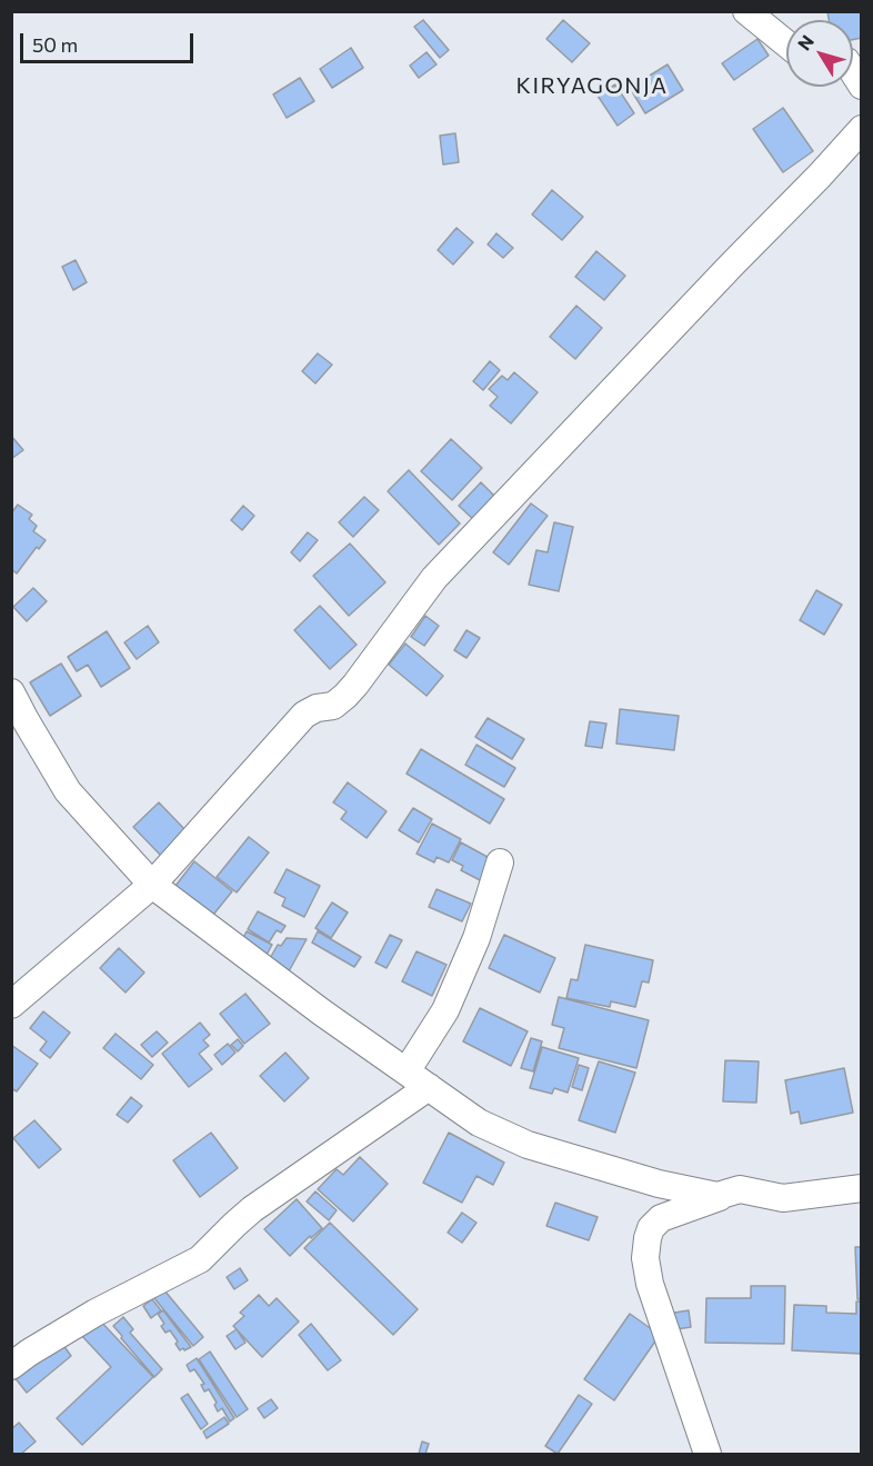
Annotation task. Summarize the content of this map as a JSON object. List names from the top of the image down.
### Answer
{
  "districts": ["KIRYAGONJA"],
  "scale_bar": "50 m",
  "north": "top left"
}
